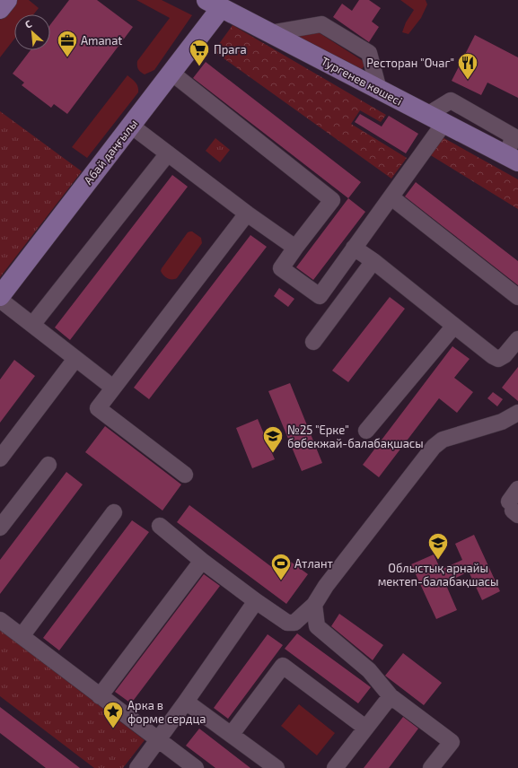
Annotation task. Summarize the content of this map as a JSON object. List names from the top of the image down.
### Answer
{
  "streets": {
    "main road": ["Тургенев көшесі", "Абай даңғылы"]
  },
  "crossings": [
    ["Тургенев көшесі", "Абай даңғылы"]
  ],
  "places": {
    "office": ["Amanat"],
    "supermarket": ["Прага"],
    "restaurant": ["Ресторан \"Очаг\""],
    "school or university": ["№25 \"Ерке\" бөбекжай-балабақшасы", "Облыстық арнайы мектеп-балабақшасы"],
    "sports": ["Атлант"],
    "place": ["Арка в форме сердца"]
  },
  "north": "top left"
}
